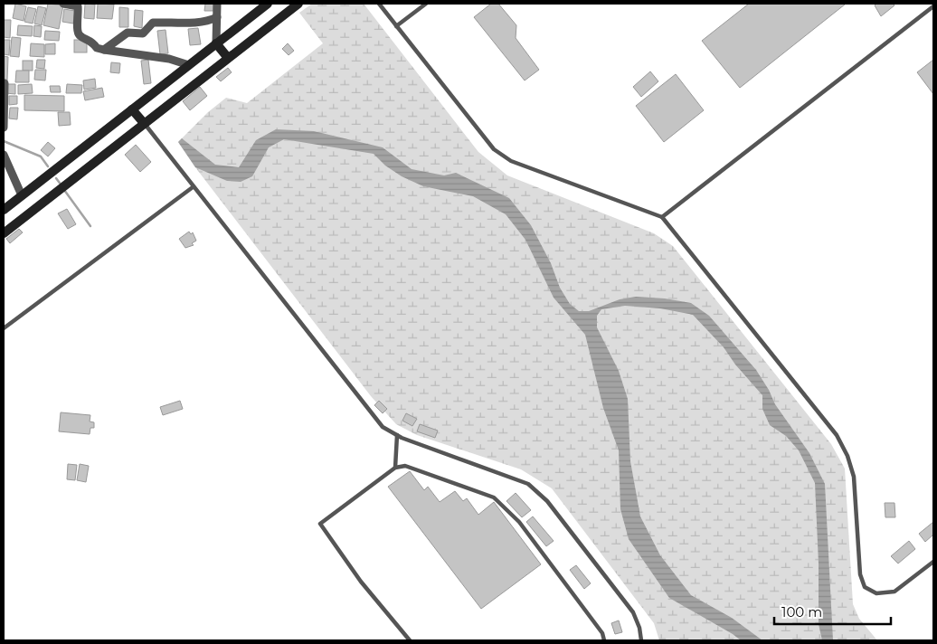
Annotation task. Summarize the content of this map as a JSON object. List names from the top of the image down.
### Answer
{
  "scale_bar": "100 m"
}
